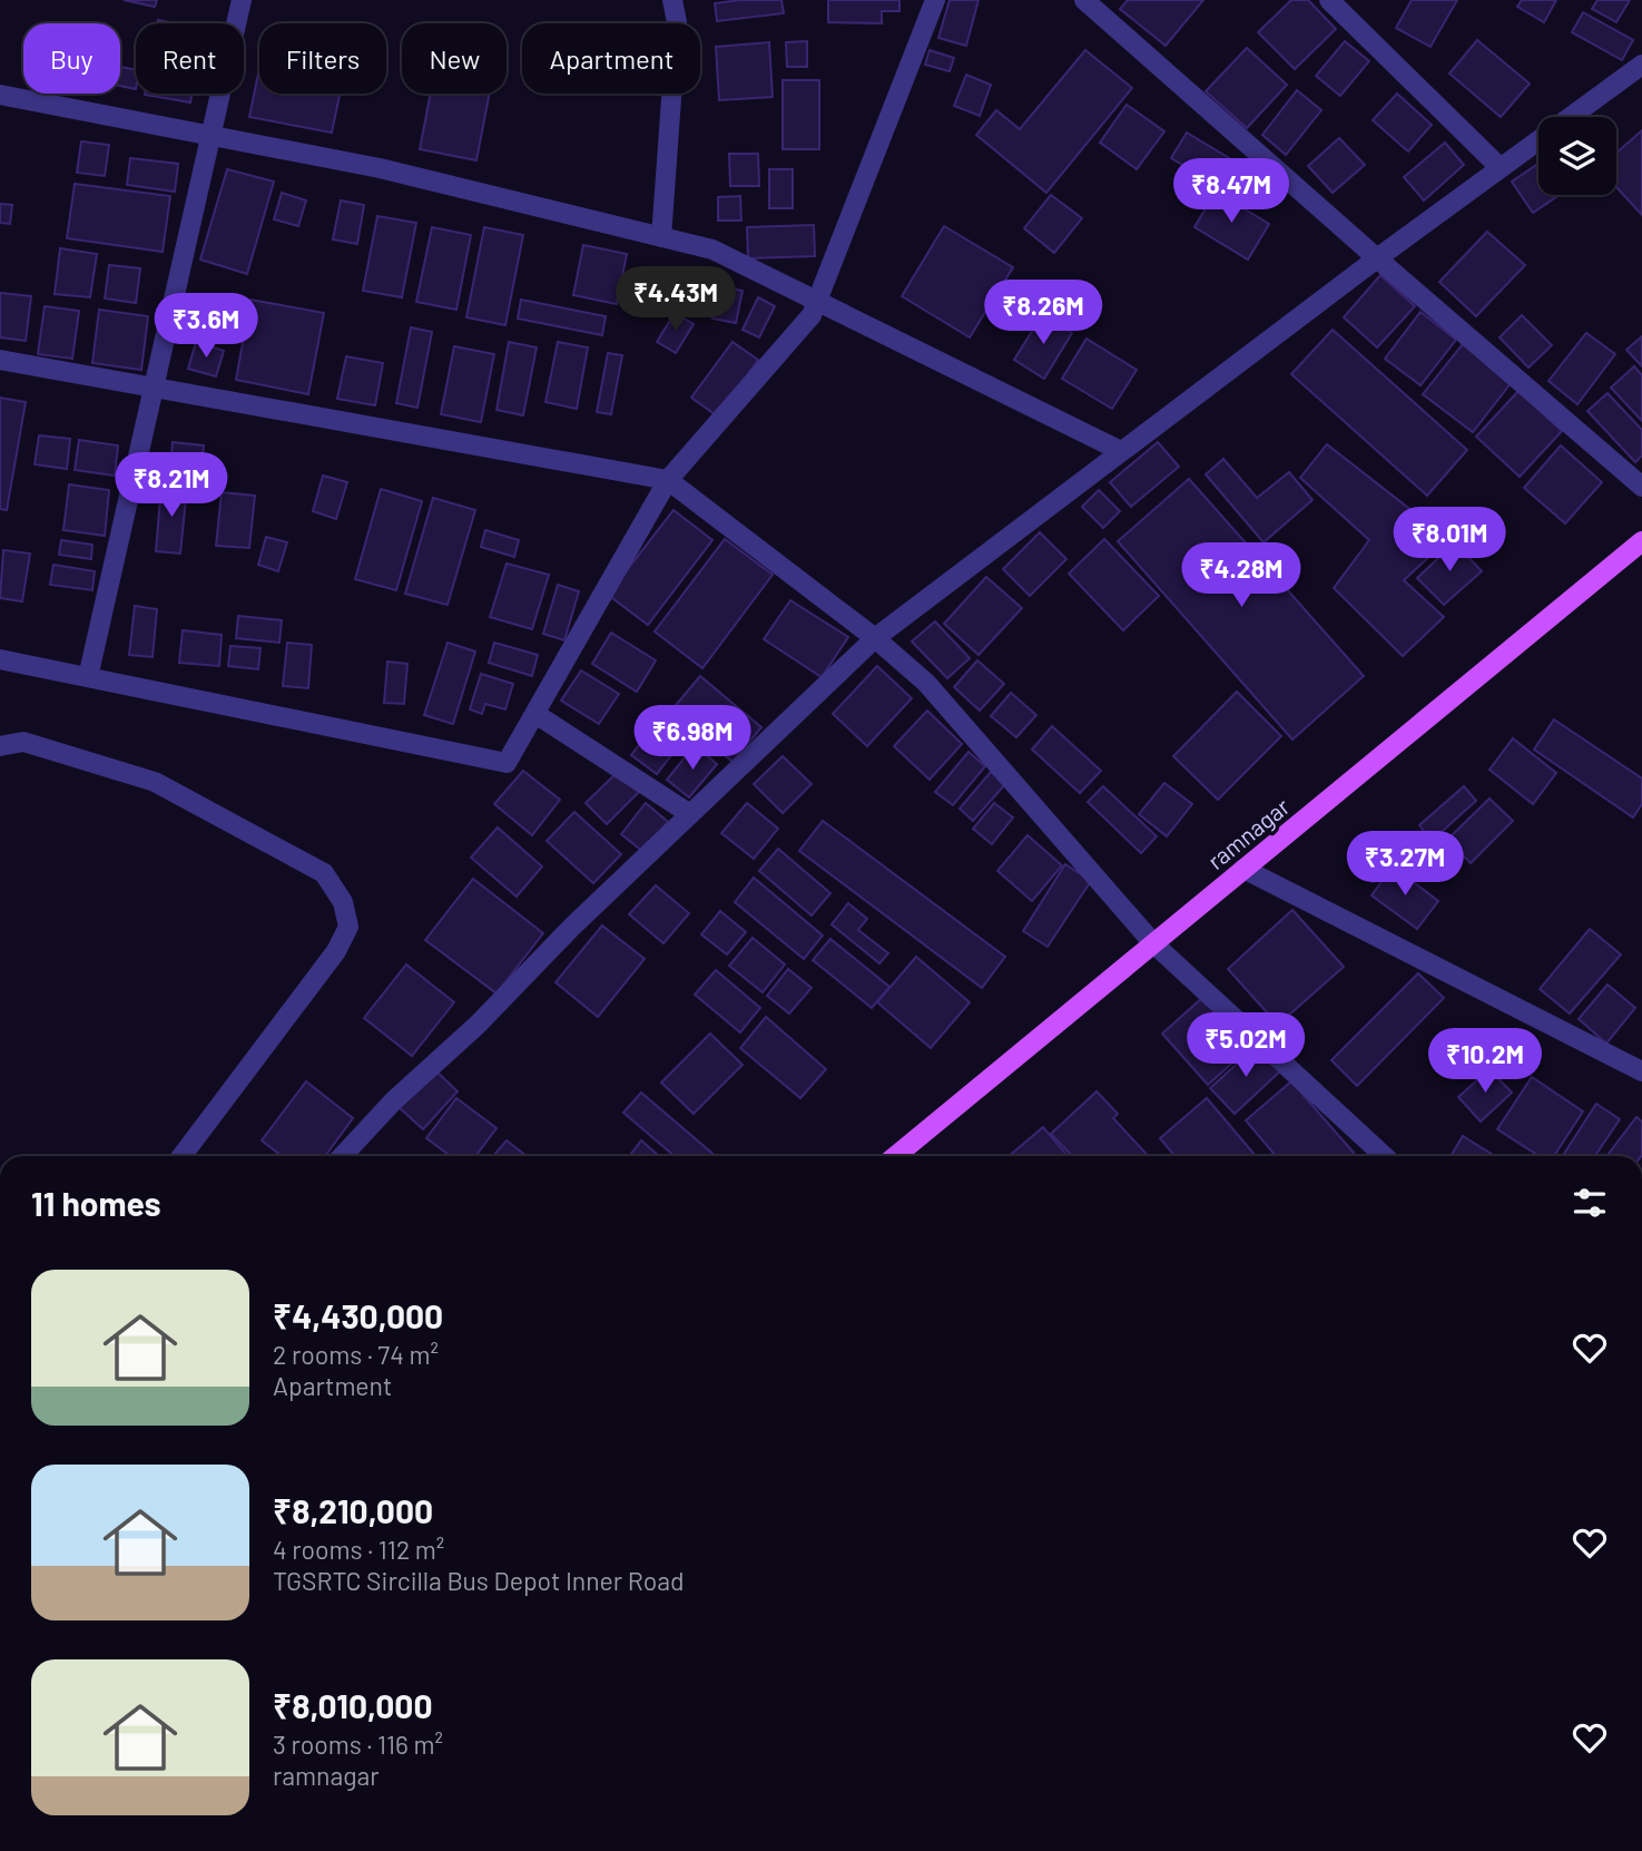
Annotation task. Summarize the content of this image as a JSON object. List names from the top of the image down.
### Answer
{
  "streets": {
    "main road": ["ramnagar"]
  },
  "page": {
    "chip": [
      "Buy",
      "Rent",
      "Filters",
      "New",
      "Apartment"
    ],
    "price": [
      "₹8.47M",
      "₹4.43M",
      "₹8.26M",
      "₹3.6M",
      "₹8.21M",
      "₹8.01M",
      "₹4.28M",
      "₹6.98M",
      "₹3.27M",
      "₹5.02M",
      "₹10.2M"
    ],
    "heading": "11 homes",
    "list": [
      {
        "name": "₹4,430,000",
        "note": "2 rooms · 74 m² · Apartment"
      },
      {
        "name": "₹8,210,000",
        "note": "4 rooms · 112 m² · TGSRTC Sircilla Bus Depot Inner Road"
      },
      {
        "name": "₹8,010,000",
        "note": "3 rooms · 116 m² · ramnagar"
      }
    ]
  }
}
